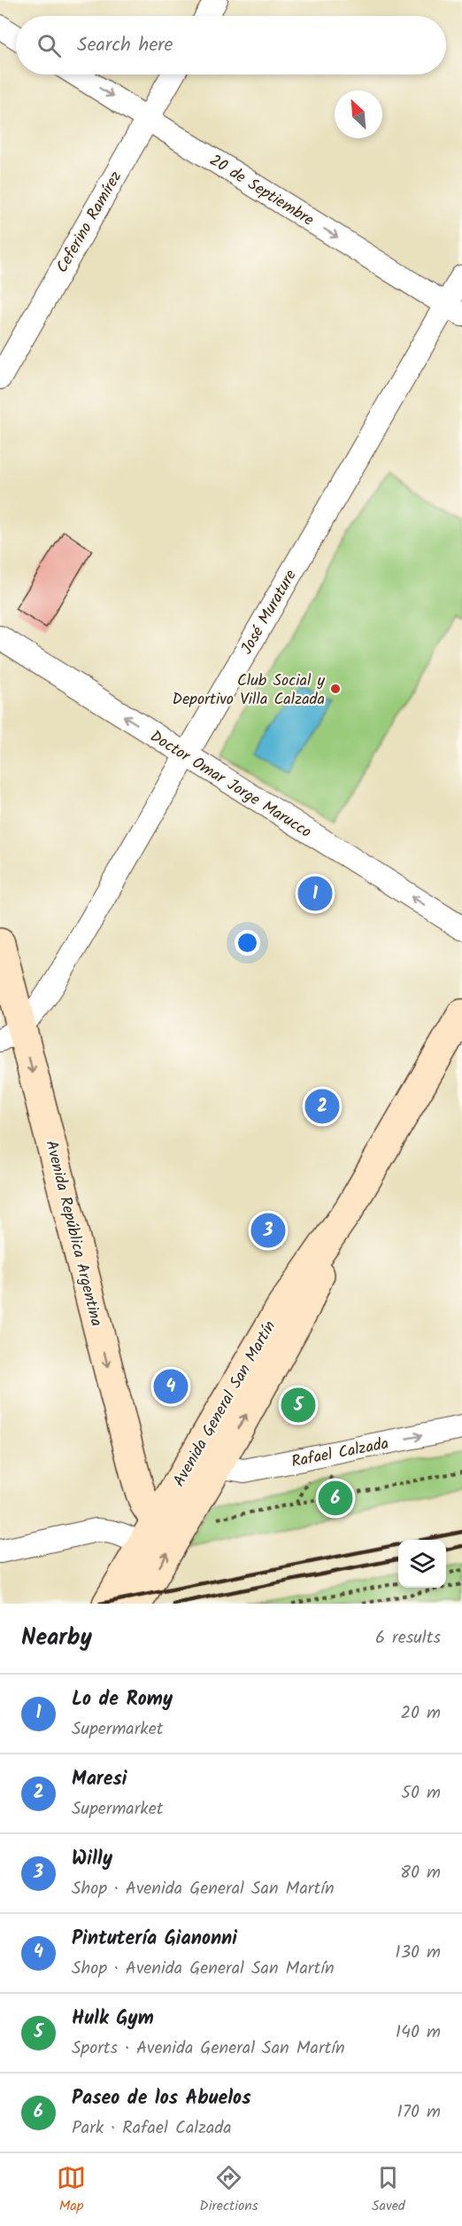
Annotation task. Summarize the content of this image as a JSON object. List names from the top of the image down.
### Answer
{
  "streets": {
    "main road": ["Avenida República Argentina", "Avenida General San Martín"],
    "street": [
      "20 de Septiembre",
      "Ceferino Ramírez",
      "José Murature",
      "Doctor Omar Jorge Marucco",
      "Rafael Calzada"
    ]
  },
  "crossings": [
    ["20 de Septiembre", "Ceferino Ramírez"],
    ["20 de Septiembre", "José Murature"],
    ["José Murature", "Doctor Omar Jorge Marucco"],
    ["José Murature", "Avenida República Argentina"],
    ["Avenida República Argentina", "Avenida General San Martín"],
    ["Avenida General San Martín", "Rafael Calzada"]
  ],
  "one_way": [
    "20 de Septiembre",
    "Doctor Omar Jorge Marucco",
    "Avenida República Argentina",
    "Rafael Calzada"
  ],
  "places": ["Club Social y Deportivo Villa Calzada"],
  "north": "top left",
  "page": {
    "search": "Search here",
    "pins": [
      "1",
      "2",
      "3",
      "4",
      "5",
      "6"
    ],
    "heading": ["Nearby", "6 results"],
    "list": [
      {
        "mark": "1",
        "name": "Lo de Romy",
        "note": "Supermarket",
        "value": "20 m"
      },
      {
        "mark": "2",
        "name": "Maresi",
        "note": "Supermarket",
        "value": "50 m"
      },
      {
        "mark": "3",
        "name": "Willy",
        "note": "Shop · Avenida General San Martín",
        "value": "80 m"
      },
      {
        "mark": "4",
        "name": "Pintutería Gianonni",
        "note": "Shop · Avenida General San Martín",
        "value": "130 m"
      },
      {
        "mark": "5",
        "name": "Hulk Gym",
        "note": "Sports · Avenida General San Martín",
        "value": "140 m"
      },
      {
        "mark": "6",
        "name": "Paseo de los Abuelos",
        "note": "Park · Rafael Calzada",
        "value": "170 m"
      }
    ],
    "nav": ["Map", "Directions", "Saved"]
  }
}
